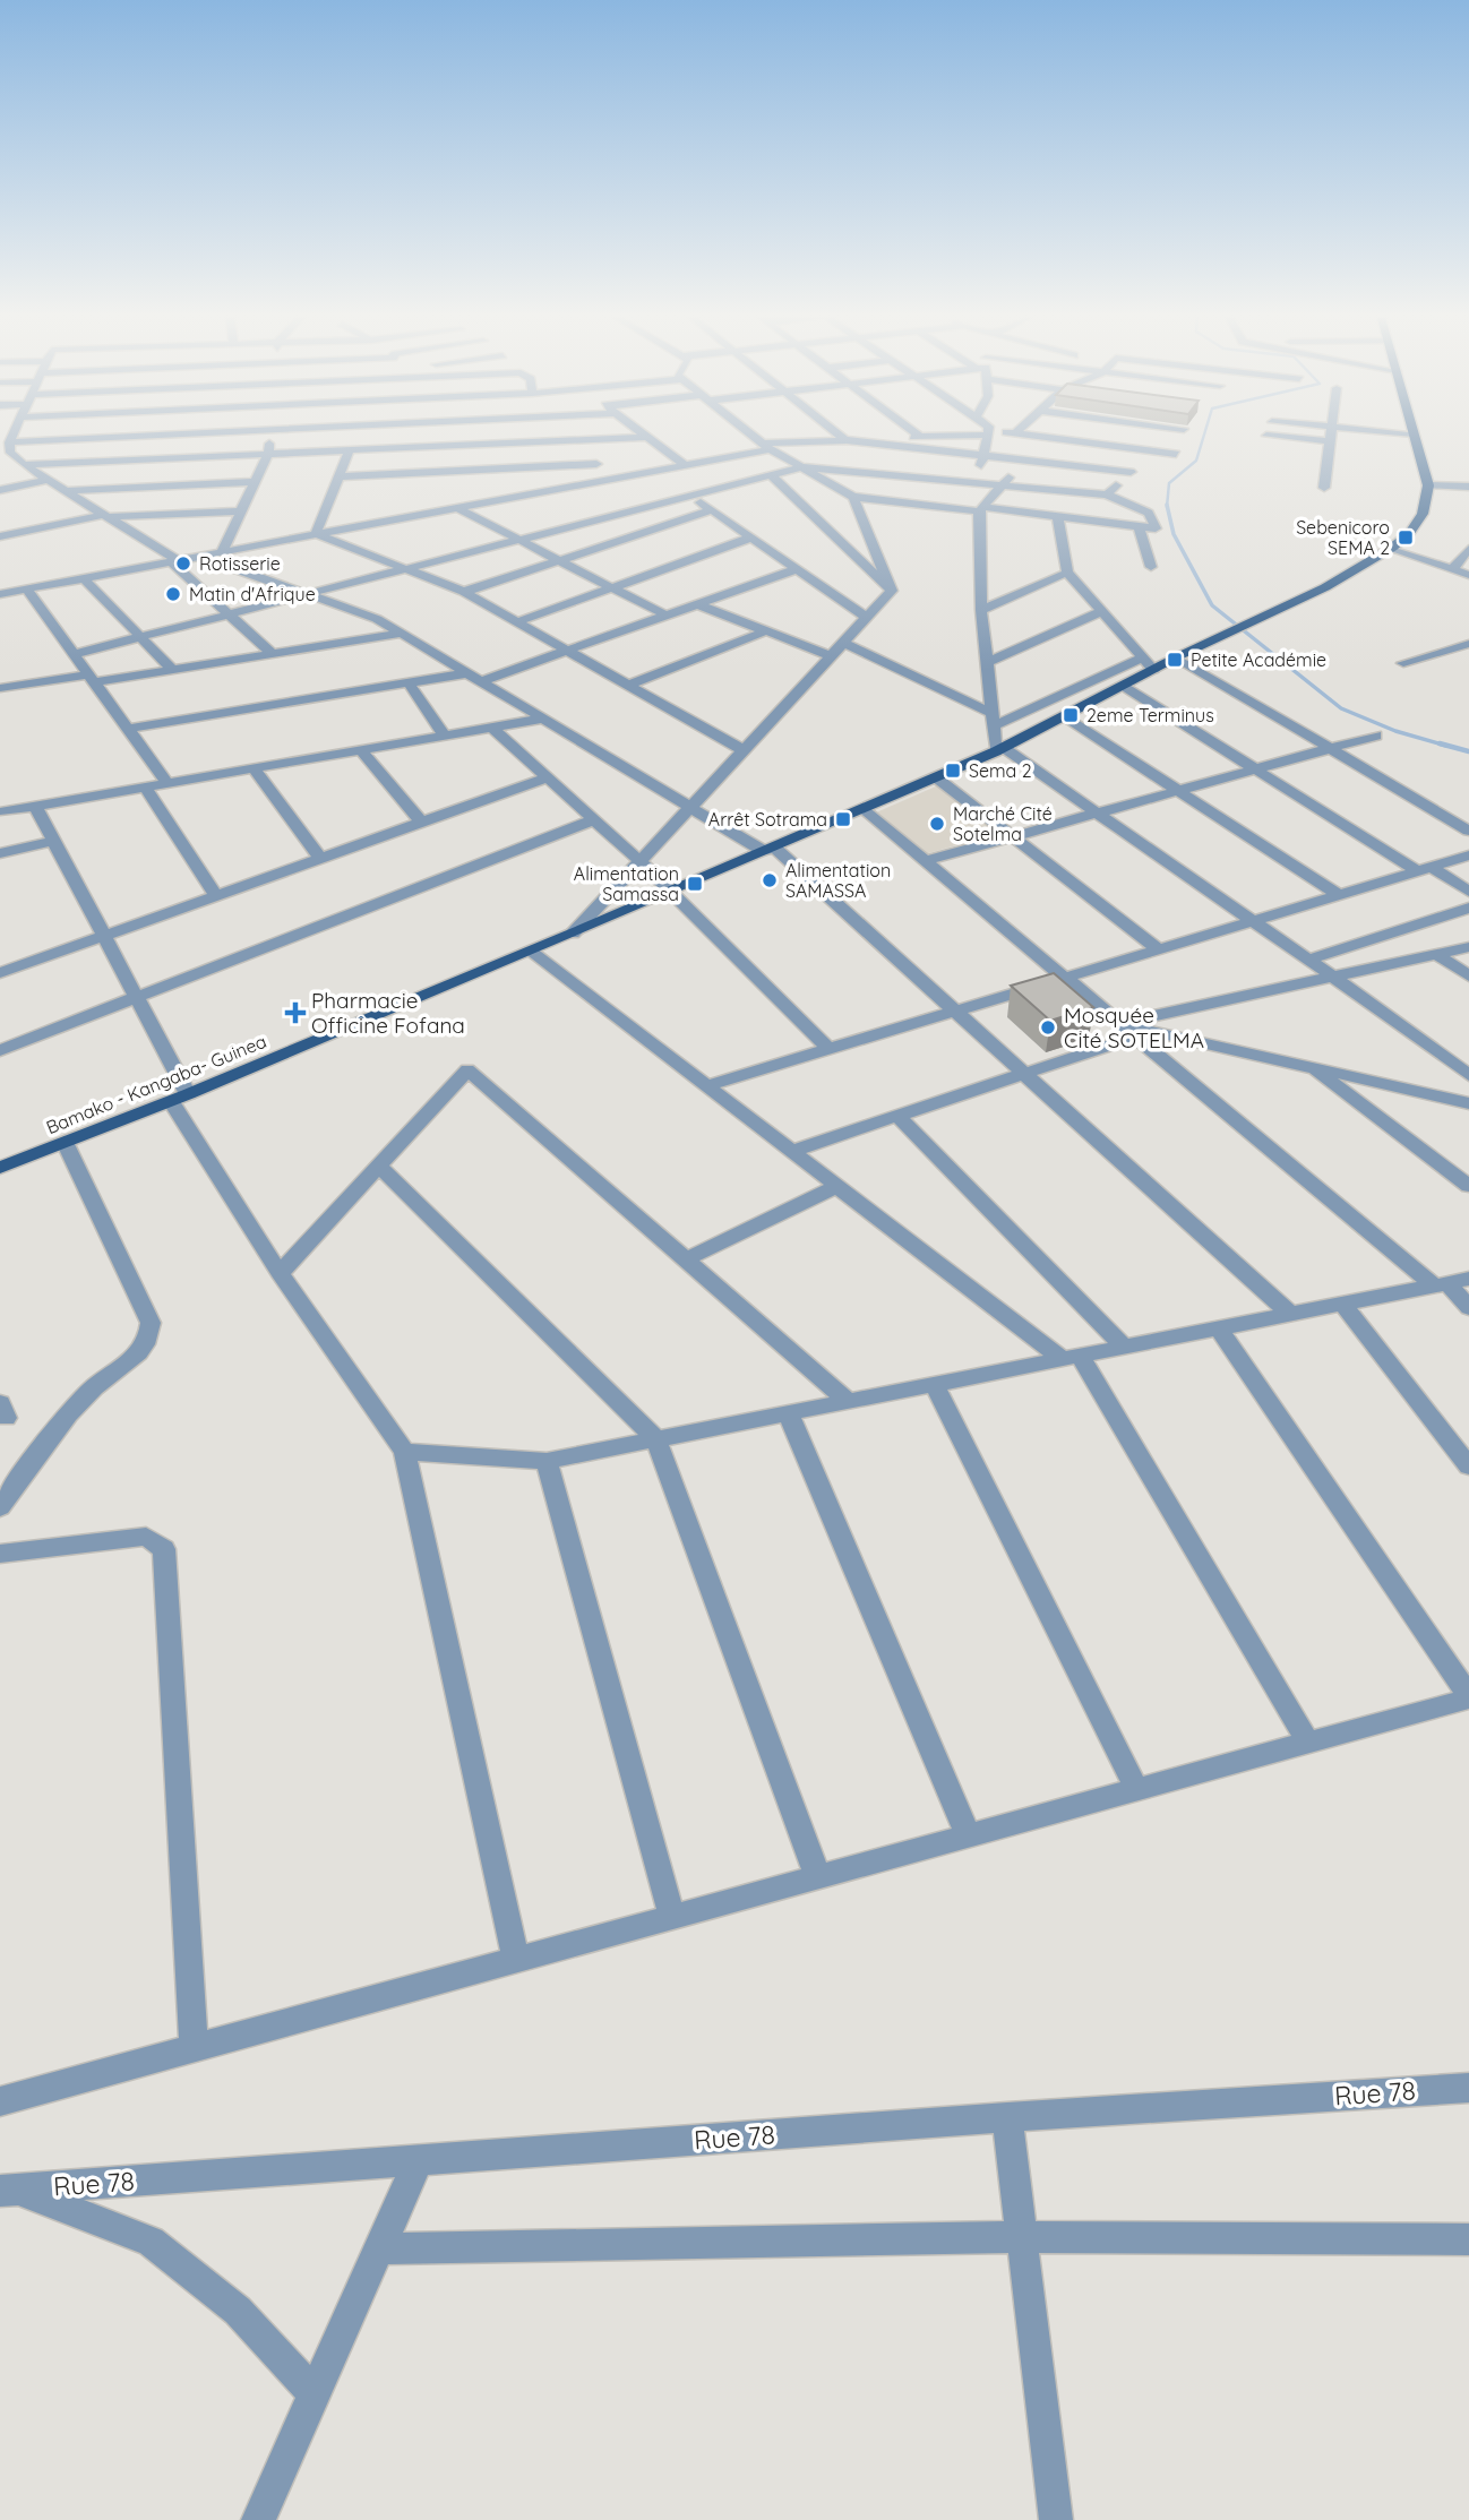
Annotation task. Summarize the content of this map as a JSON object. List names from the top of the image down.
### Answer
{
  "streets": {
    "main road": ["Bamako - Kangaba- Guinea"],
    "street": ["Rue 78"]
  },
  "places": {
    "transit": [
      "Sebenicoro SEMA 2",
      "Petite Académie",
      "2eme Terminus",
      "Sema 2",
      "Arrêt Sotrama",
      "Alimentation Samassa"
    ],
    "other": [
      "Rotisserie",
      "Matin d'Afrique",
      "Marché Cité Sotelma",
      "Alimentation SAMASSA",
      "Mosquée Cité SOTELMA"
    ],
    "health": ["Pharmacie Officine Fofana"]
  }
}
